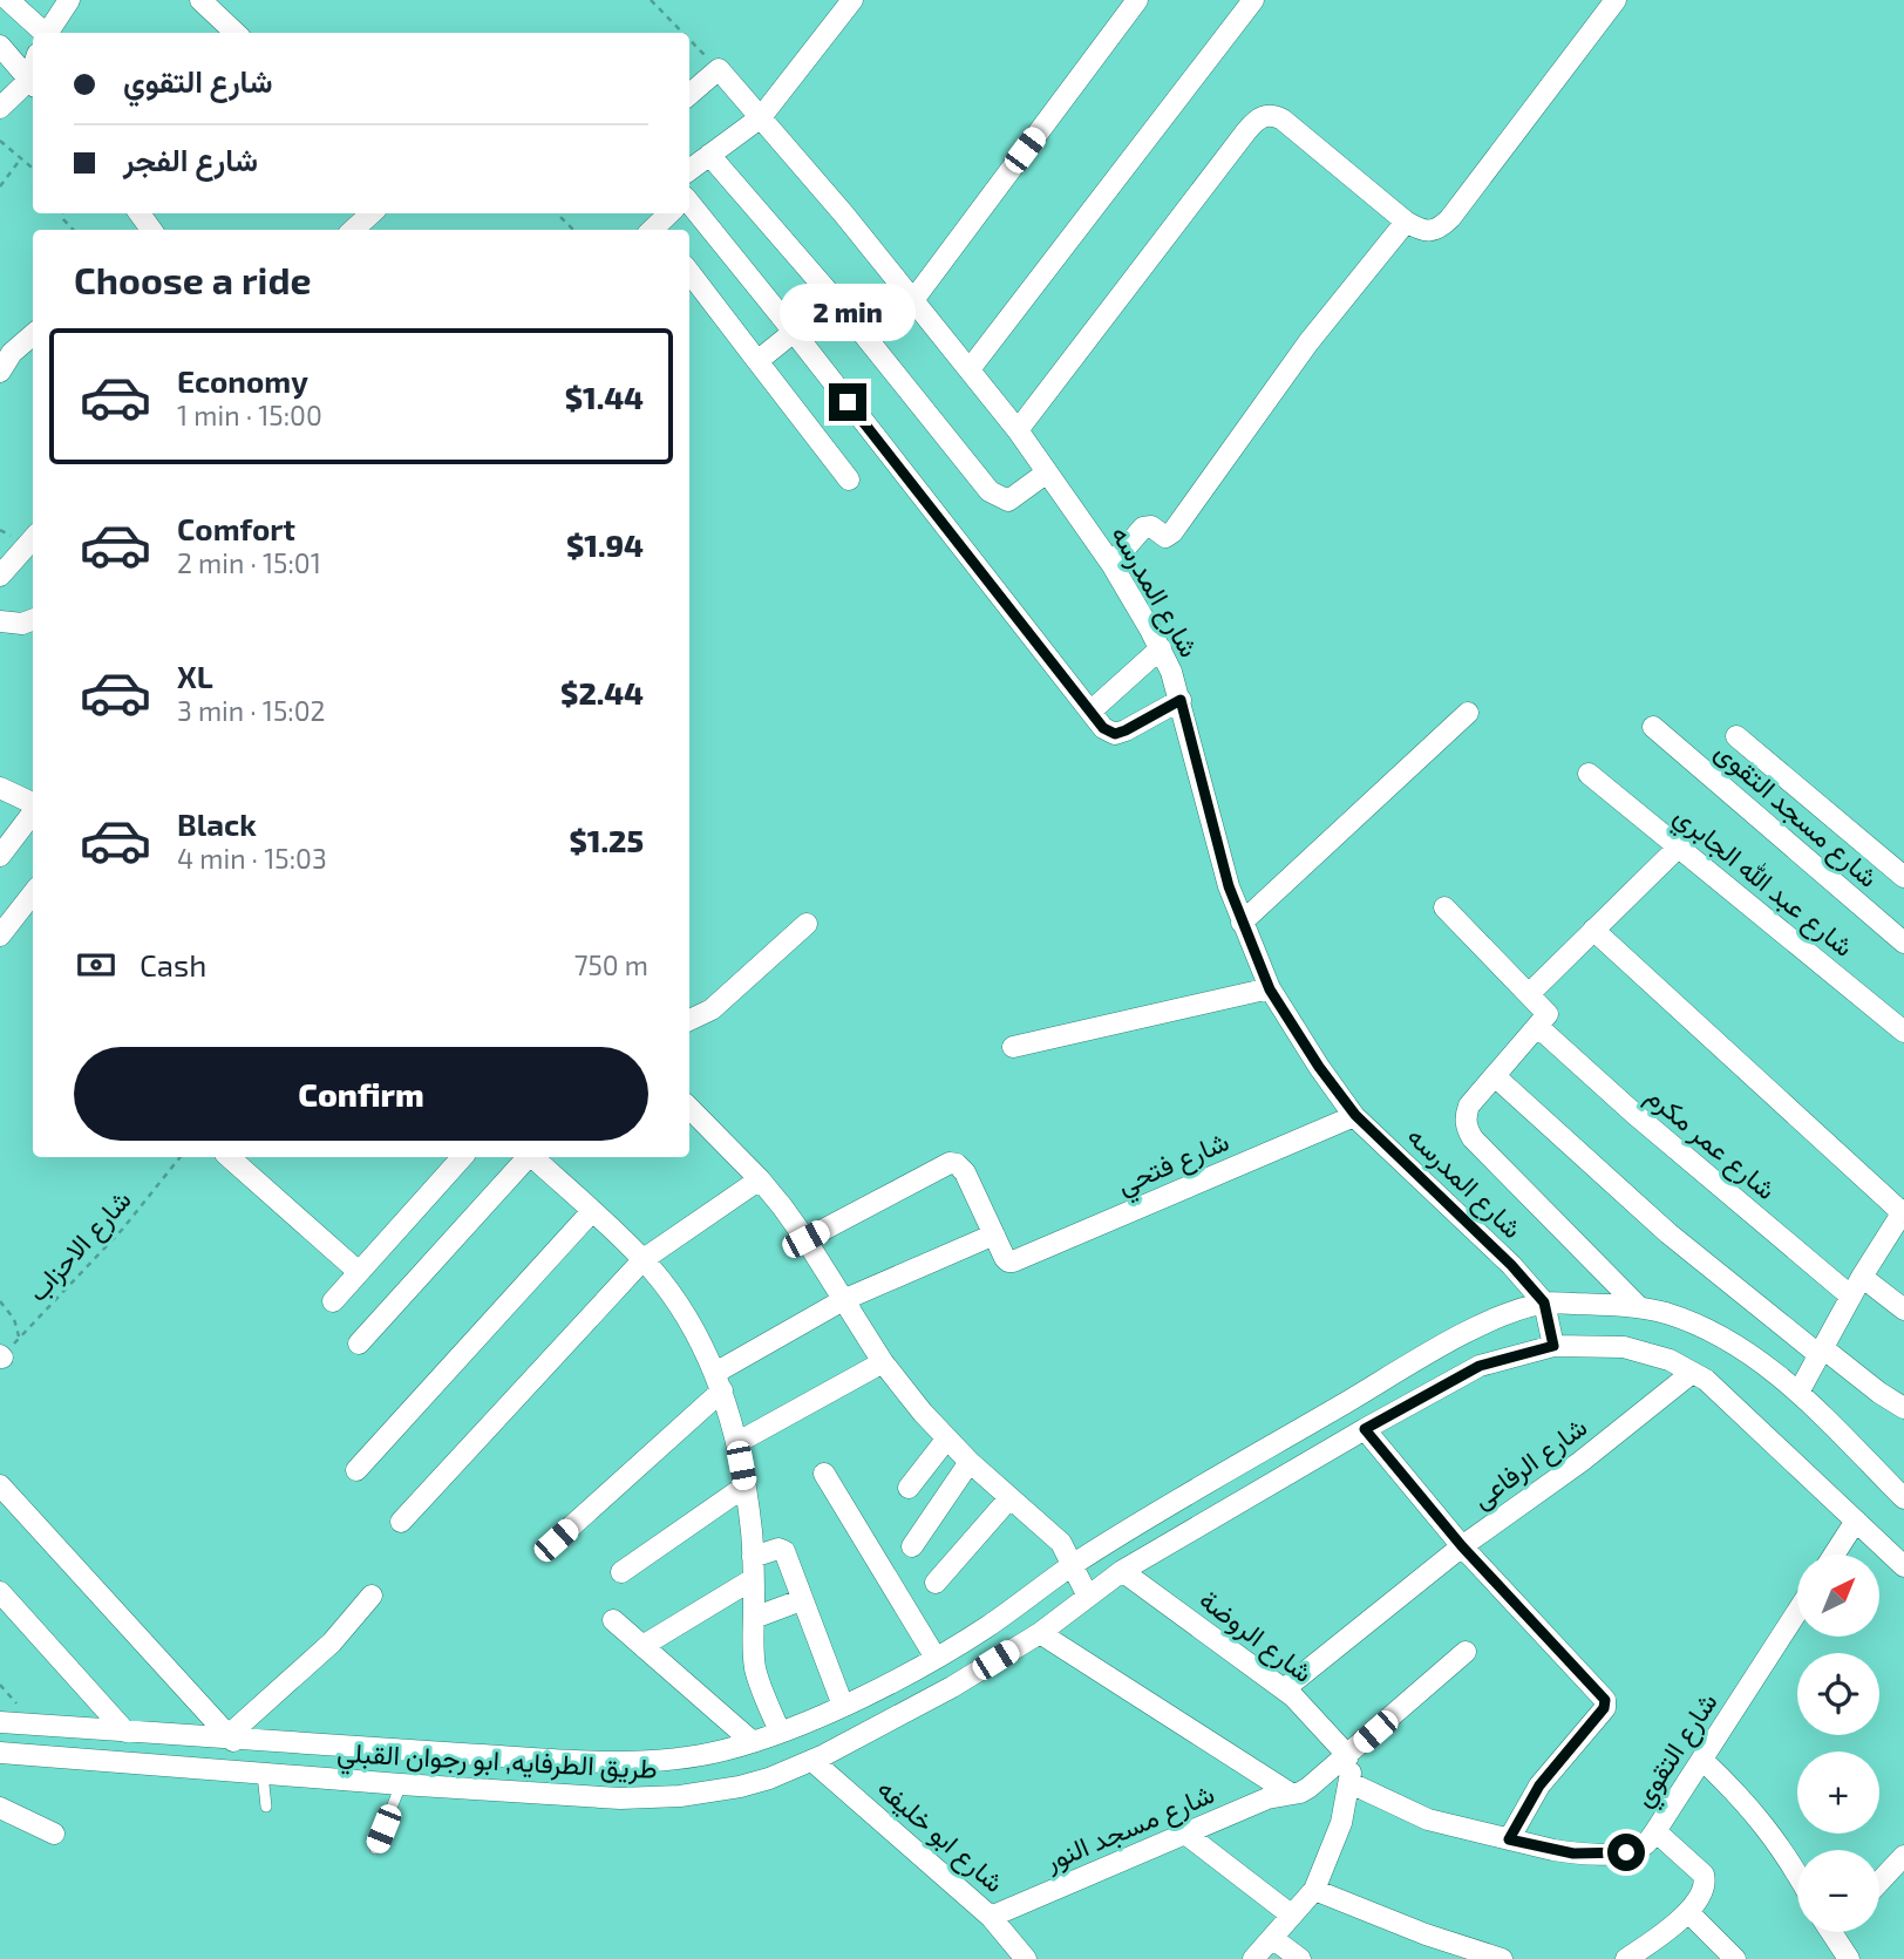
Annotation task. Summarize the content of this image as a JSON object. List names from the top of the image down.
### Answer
{
  "streets": {
    "street": [
      "شارع المدرسه",
      "شارع مسجد التقوى",
      "شارع عبد الله الجابري",
      "شارع عمر مكرم",
      "شارع فتحي",
      "شارع الرفاعى",
      "شارع الروضة",
      "شارع التقوي",
      "طريق الطرفايه, ابو رجوان القبلي",
      "شارع مسجد النور",
      "شارع ابو خليفه"
    ],
    "path": ["شارع الاحزاب"]
  },
  "crossings": [
    ["شارع المدرسه", "شارع فتحي"],
    ["شارع المدرسه", "طريق الطرفايه, ابو رجوان القبلي"],
    ["شارع الرفاعى", "شارع الروضة"],
    ["شارع الرفاعى", "طريق الطرفايه, ابو رجوان القبلي"],
    ["شارع الروضة", "طريق الطرفايه, ابو رجوان القبلي"],
    ["شارع الروضة", "شارع مسجد النور"],
    ["طريق الطرفايه, ابو رجوان القبلي", "شارع مسجد النور"],
    ["طريق الطرفايه, ابو رجوان القبلي", "شارع ابو خليفه"],
    ["شارع مسجد النور", "شارع ابو خليفه"]
  ],
  "north": "top right",
  "page": {
    "banner": ["شارع التقوي", "شارع الفجر"],
    "heading": "Choose a ride",
    "bubble": "2 min",
    "list": [
      {
        "name": "Economy",
        "note": "1 min · 15:00",
        "value": "$1.44"
      },
      {
        "name": "Comfort",
        "note": "2 min · 15:01",
        "value": "$1.94"
      },
      {
        "name": "XL",
        "note": "3 min · 15:02",
        "value": "$2.44"
      },
      {
        "name": "Black",
        "note": "4 min · 15:03",
        "value": "$1.25"
      }
    ],
    "pay": ["Cash", "750 m"],
    "buttons": "Confirm",
    "map_buttons": ["+", "−"]
  }
}
